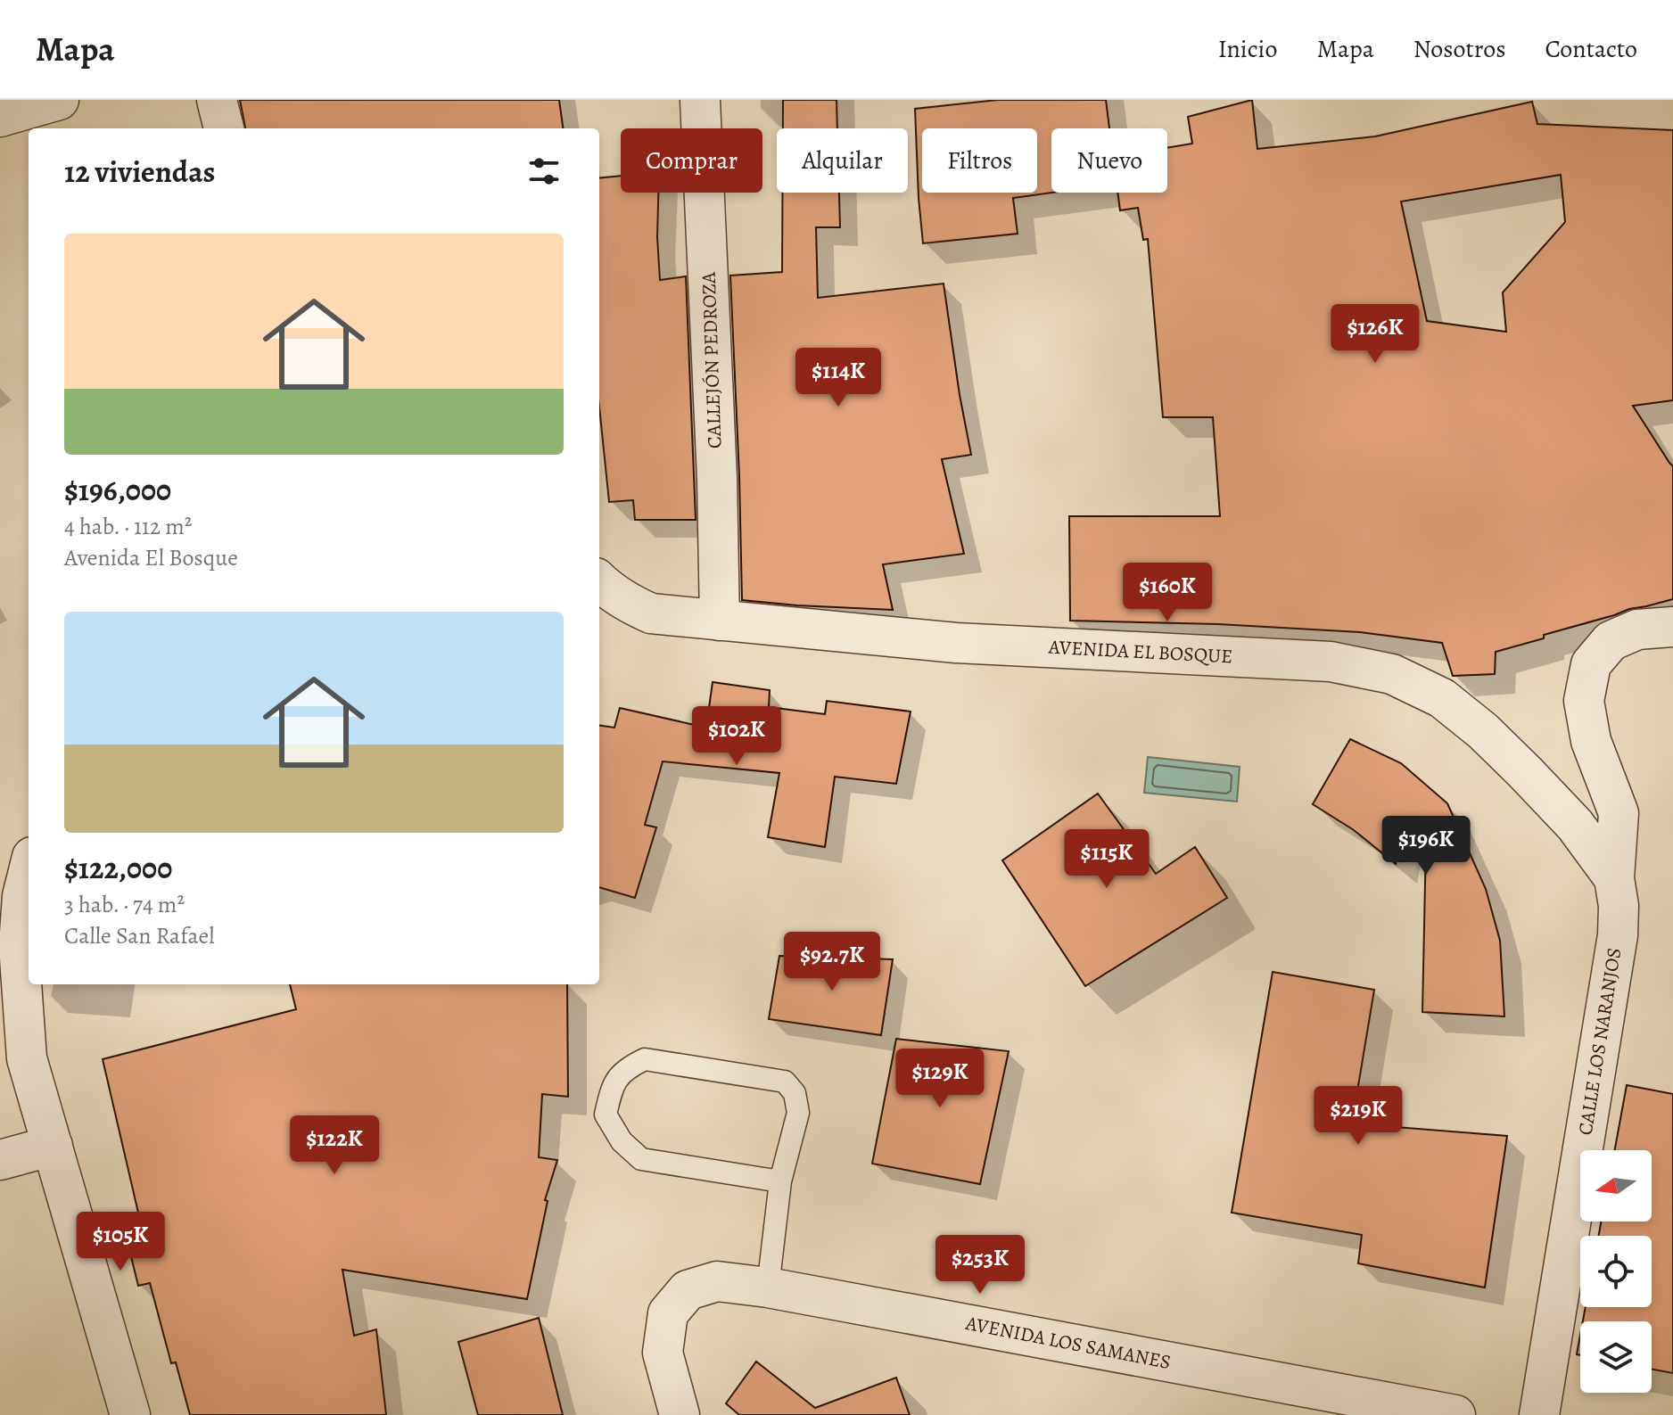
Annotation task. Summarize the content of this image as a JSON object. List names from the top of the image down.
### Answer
{
  "streets": {
    "street": [
      "CALLEJÓN PEDROZA",
      "AVENIDA EL BOSQUE",
      "CALLE LOS NARANJOS",
      "AVENIDA LOS SAMANES"
    ]
  },
  "crossings": [
    ["CALLEJÓN PEDROZA", "AVENIDA EL BOSQUE"],
    ["AVENIDA EL BOSQUE", "CALLE LOS NARANJOS"]
  ],
  "north": "left",
  "page": {
    "header": "Mapa",
    "nav": [
      "Inicio",
      "Mapa",
      "Nosotros",
      "Contacto"
    ],
    "chip": [
      "Comprar",
      "Alquilar",
      "Filtros",
      "Nuevo"
    ],
    "heading": "12 viviendas",
    "list": [
      {
        "name": "$196,000",
        "note": "4 hab. · 112 m² · Avenida El Bosque"
      },
      {
        "name": "$122,000",
        "note": "3 hab. · 74 m² · Calle San Rafael"
      }
    ],
    "price": [
      "$126K",
      "$114K",
      "$160K",
      "$102K",
      "$196K",
      "$115K",
      "$92.7K",
      "$129K",
      "$219K",
      "$122K",
      "$105K",
      "$253K"
    ]
  }
}
